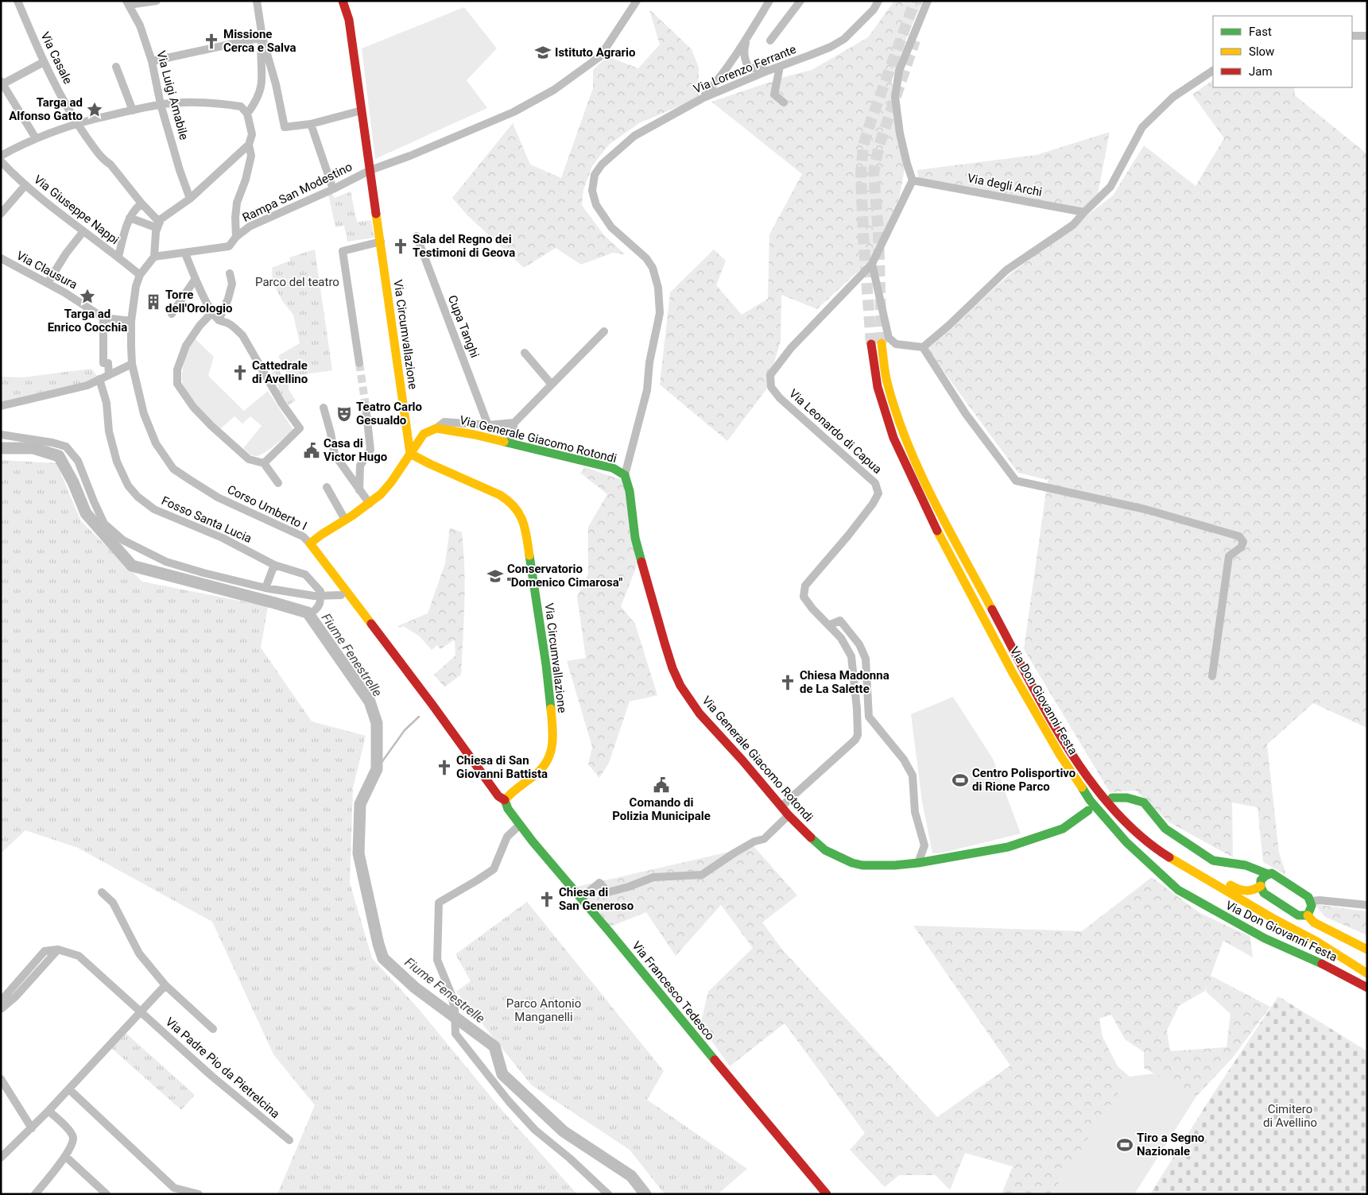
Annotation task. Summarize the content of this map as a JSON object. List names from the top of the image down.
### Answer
{
  "streets": {
    "street": [
      "Via Casale",
      "Via Lorenzo Ferrante",
      "Via Luigi Amabile",
      "Via degli Archi",
      "Rampa San Modestino",
      "Via Giuseppe Nappi",
      "Via Clausura",
      "Cupa Tanghi",
      "Via Circumvallazione",
      "Via Leonardo di Capua",
      "Via Generale Giacomo Rotondi",
      "Corso Umberto I",
      "Fosso Santa Lucia",
      "Via Don Giovanni Festa",
      "Via Francesco Tedesco",
      "Via Padre Pio da Pietrelcina"
    ]
  },
  "crossings": [
    ["Via Lorenzo Ferrante", "Via Generale Giacomo Rotondi"],
    ["Rampa San Modestino", "Via Circumvallazione"],
    ["Via Giuseppe Nappi", "Corso Umberto I"],
    ["Via Circumvallazione", "Corso Umberto I"],
    ["Via Circumvallazione", "Via Francesco Tedesco"],
    ["Via Leonardo di Capua", "Via Generale Giacomo Rotondi"],
    ["Corso Umberto I", "Via Francesco Tedesco"]
  ],
  "water": ["Fiume Fenestrelle"],
  "parks": ["Parco del teatro", "Parco Antonio Manganelli", "Cimitero di Avellino"],
  "places": {
    "church": [
      "Missione Cerca e Salva",
      "Sala del Regno dei Testimoni di Geova",
      "Cattedrale di Avellino",
      "Chiesa Madonna de La Salette",
      "Chiesa di San Giovanni Battista",
      "Chiesa di San Generoso"
    ],
    "school or university": ["Istituto Agrario", "Conservatorio \"Domenico Cimarosa\""],
    "place": ["Targa ad Alfonso Gatto", "Targa ad Enrico Cocchia"],
    "building": ["Torre dell'Orologio"],
    "theatre": ["Teatro Carlo Gesualdo"],
    "public building": ["Casa di Victor Hugo", "Comando di Polizia Municipale"],
    "sports": ["Centro Polisportivo di Rione Parco", "Tiro a Segno Nazionale"]
  },
  "legend": ["Fast", "Slow", "Jam"]
}
